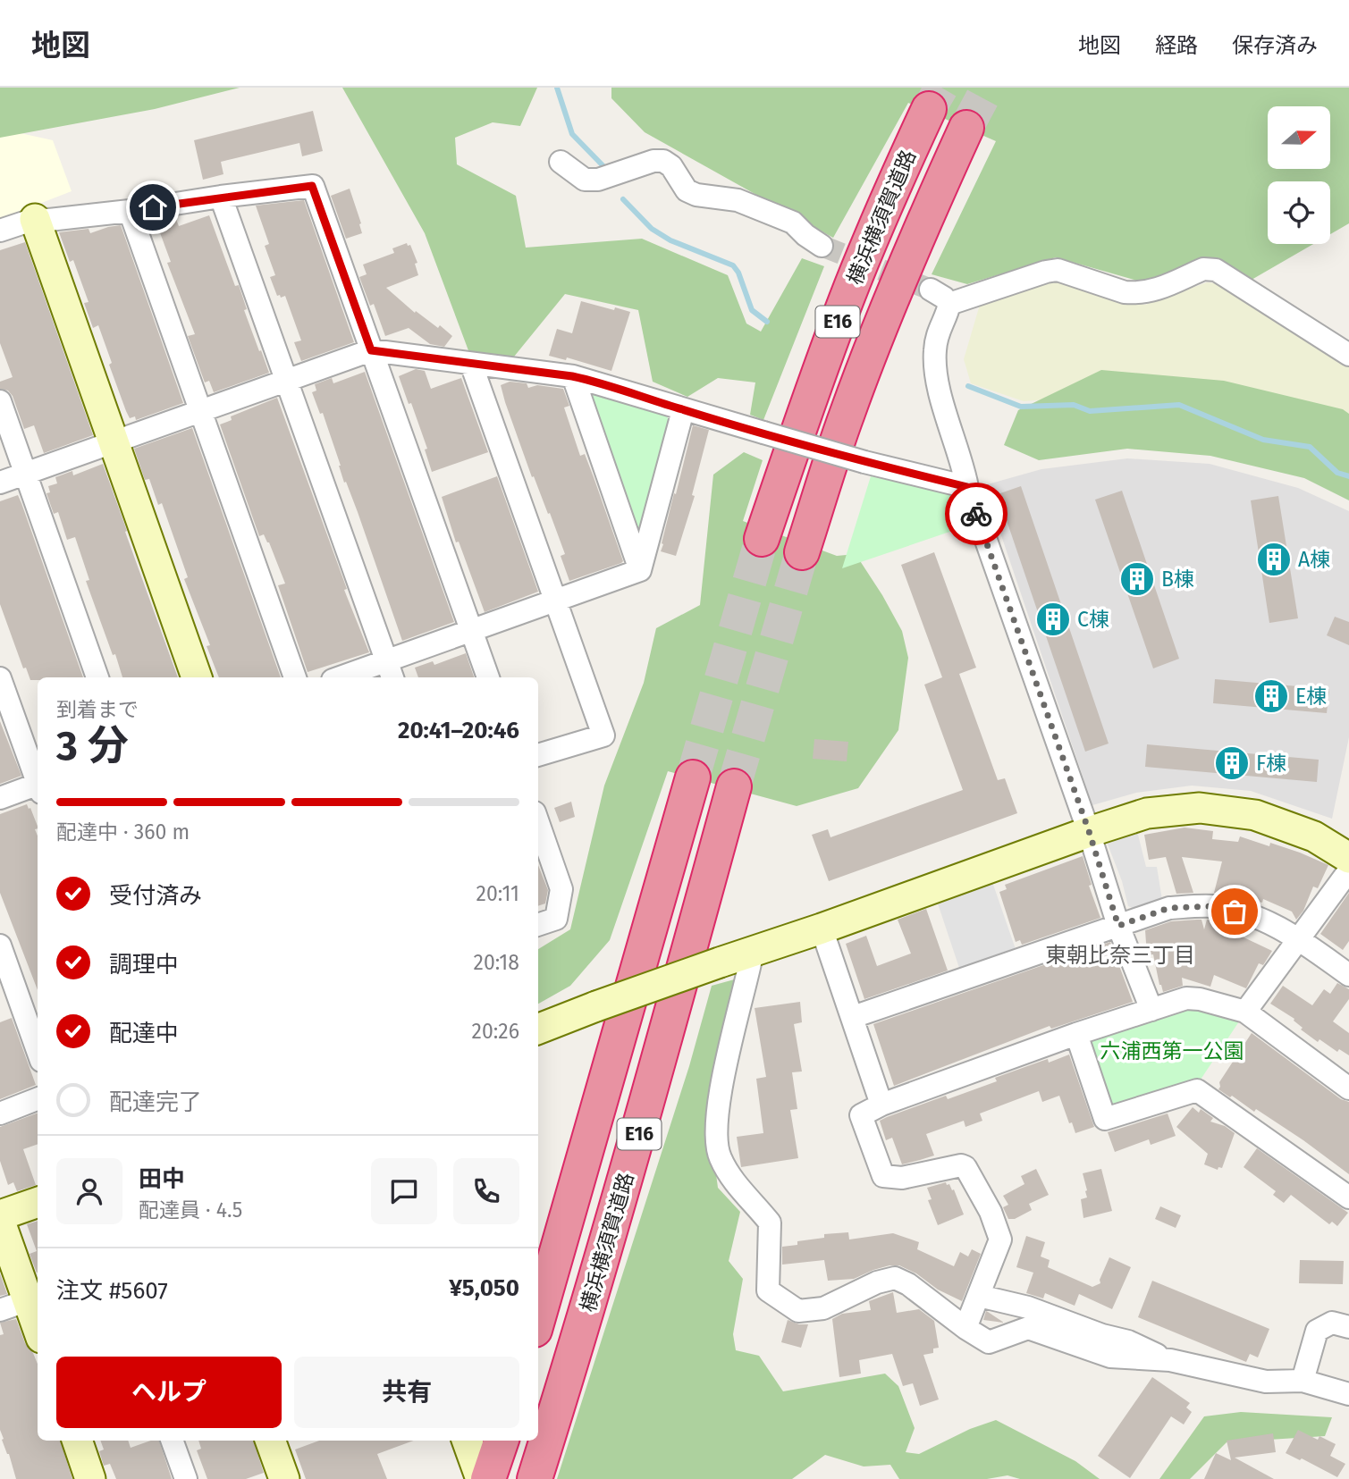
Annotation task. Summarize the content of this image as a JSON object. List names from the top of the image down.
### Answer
{
  "streets": {
    "highway": ["横浜横須賀道路", "E16"]
  },
  "districts": ["東朝比奈三丁目"],
  "parks": ["六浦西第一公園"],
  "places": {
    "building": [
      "A棟",
      "B棟",
      "C棟",
      "E棟",
      "F棟"
    ]
  },
  "north": "right",
  "page": {
    "header": "地図",
    "nav": ["地図", "経路", "保存済み"],
    "heading": ["3 分", "到着まで", "20:41–20:46"],
    "panel": [
      "田中",
      "配達員 · 4.5",
      "注文 #5607",
      "¥5,050"
    ],
    "bar": "配達中 · 360 m",
    "list": [
      ["受付済み", "20:11"],
      ["調理中", "20:18"],
      ["配達中", "20:26"],
      "配達完了"
    ],
    "buttons": ["ヘルプ", "共有"]
  }
}
